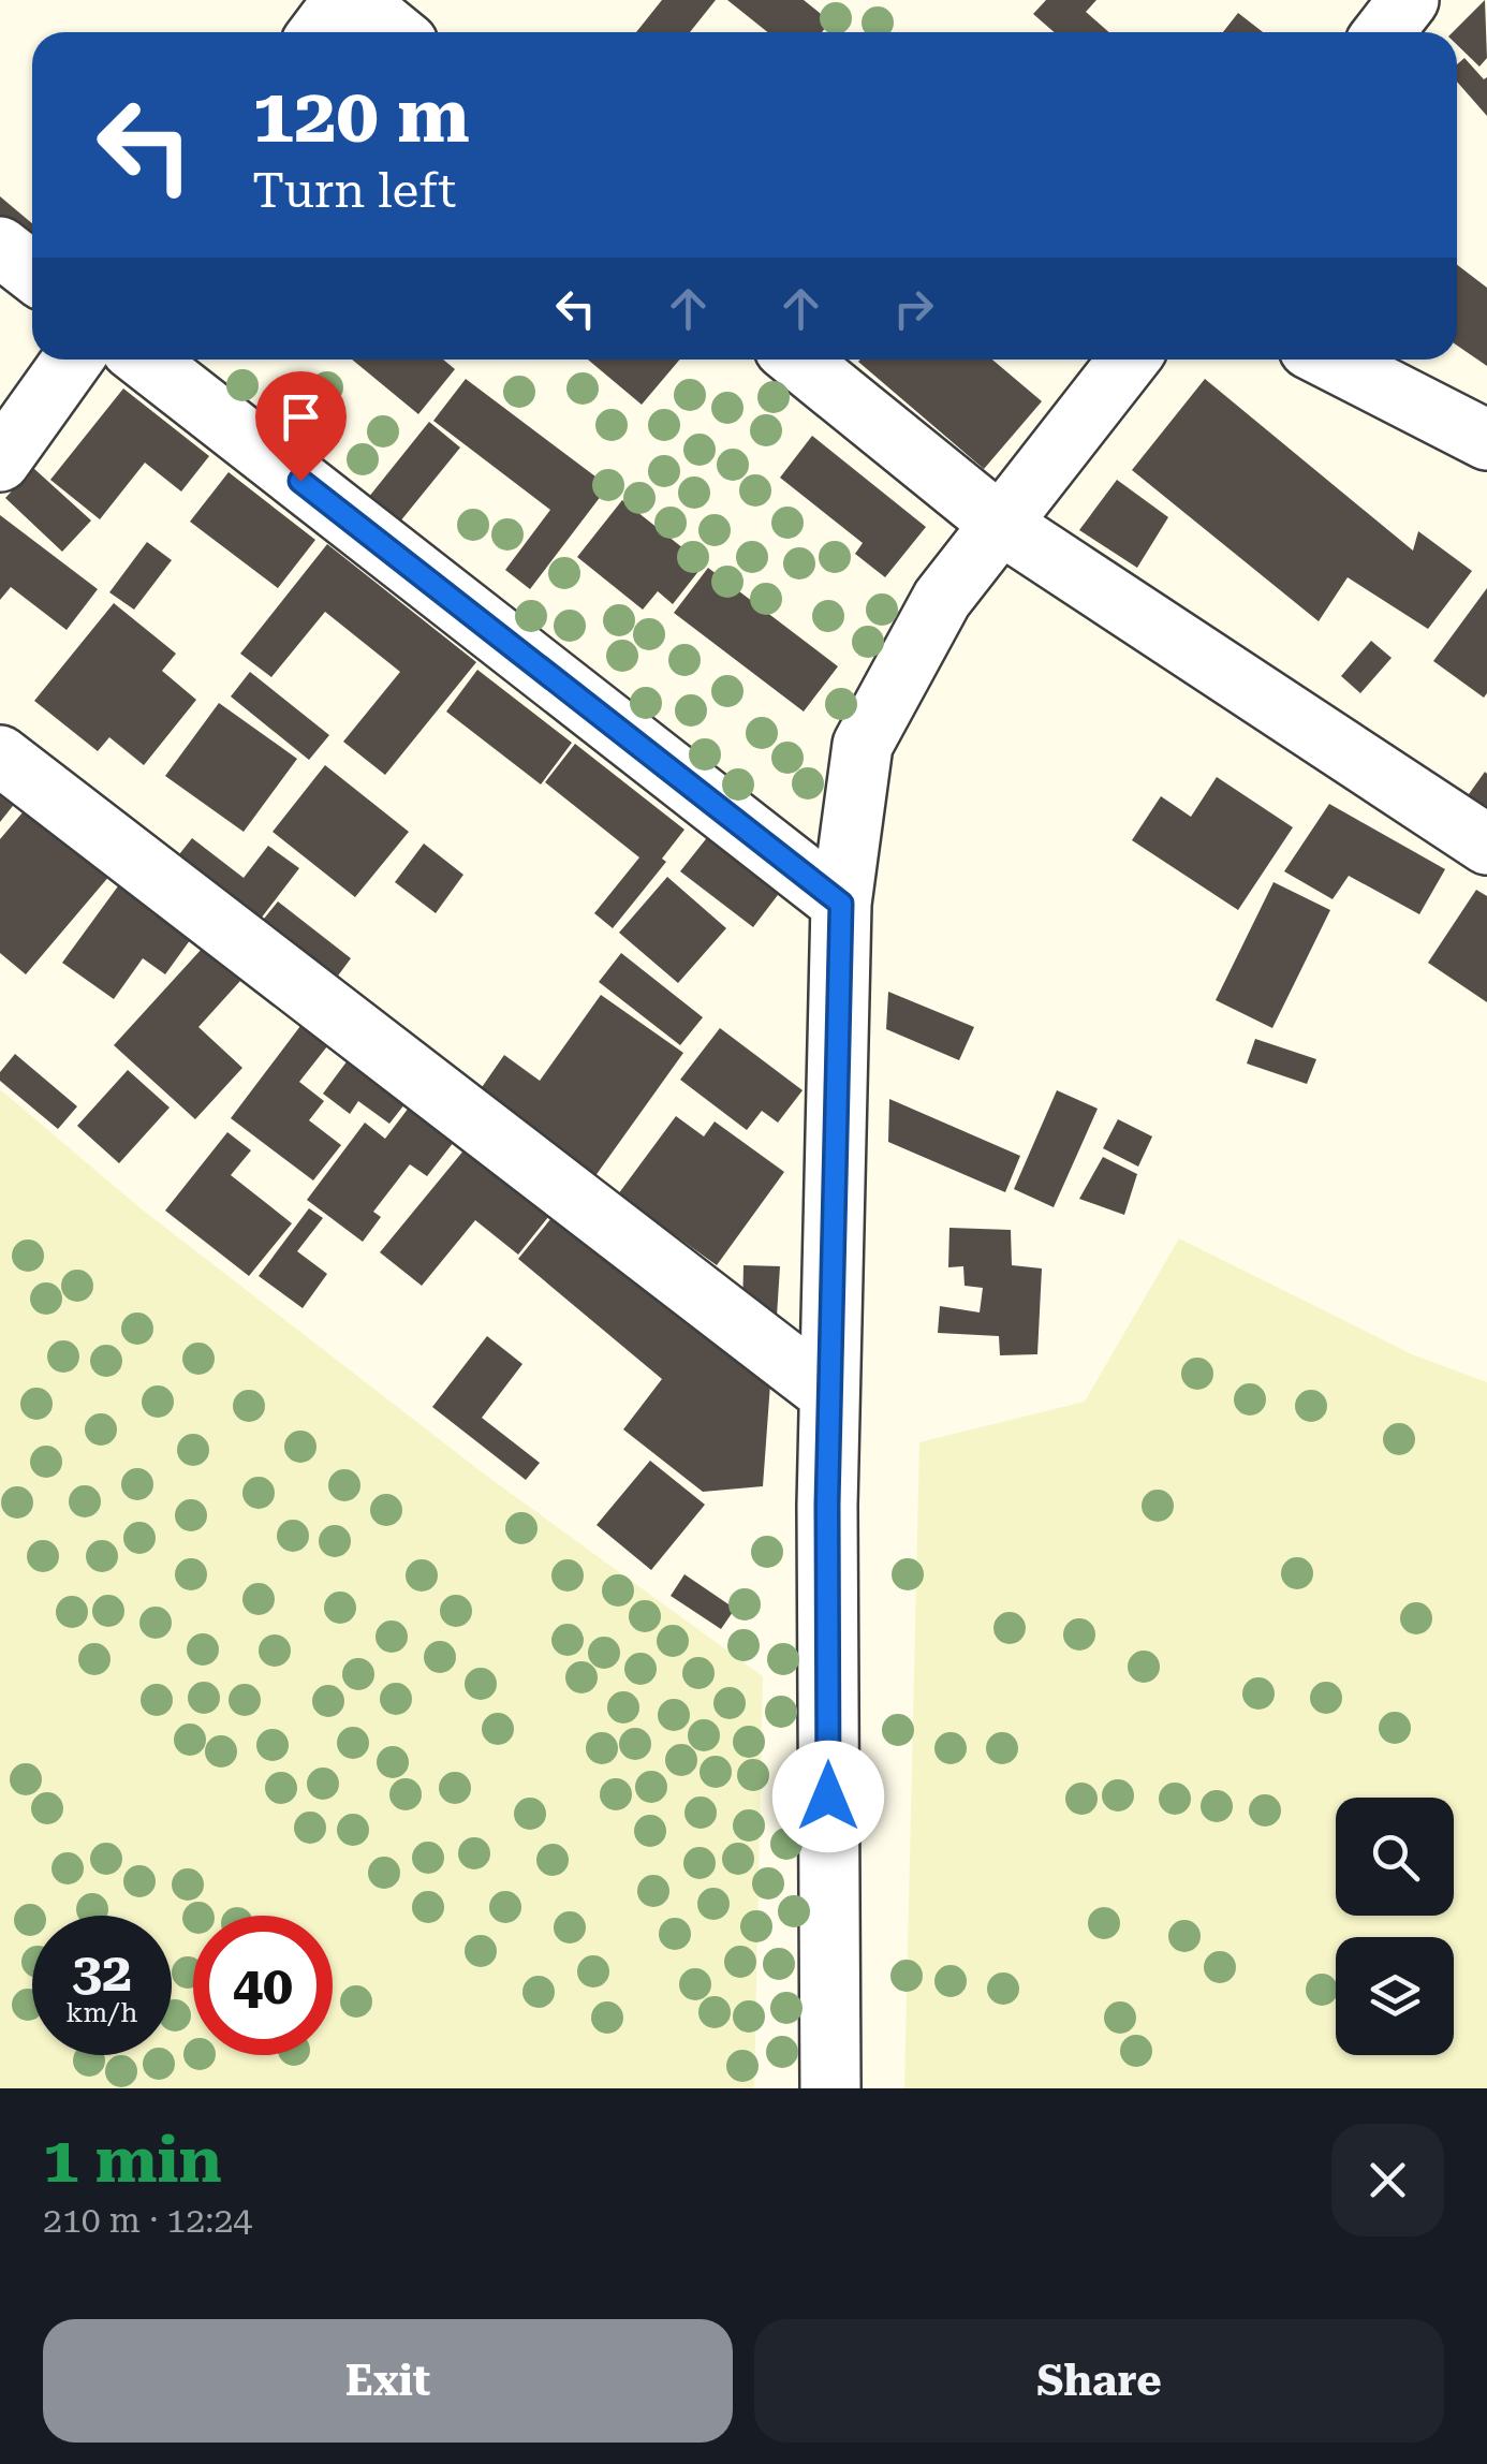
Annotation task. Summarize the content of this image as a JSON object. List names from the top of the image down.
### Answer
{
  "page": {
    "turn": ["120 m", "Turn left"],
    "speed": "32 km/h",
    "limit": "40",
    "heading": ["1 min", "210 m · 12:24"],
    "buttons": ["Exit", "Share"]
  }
}
